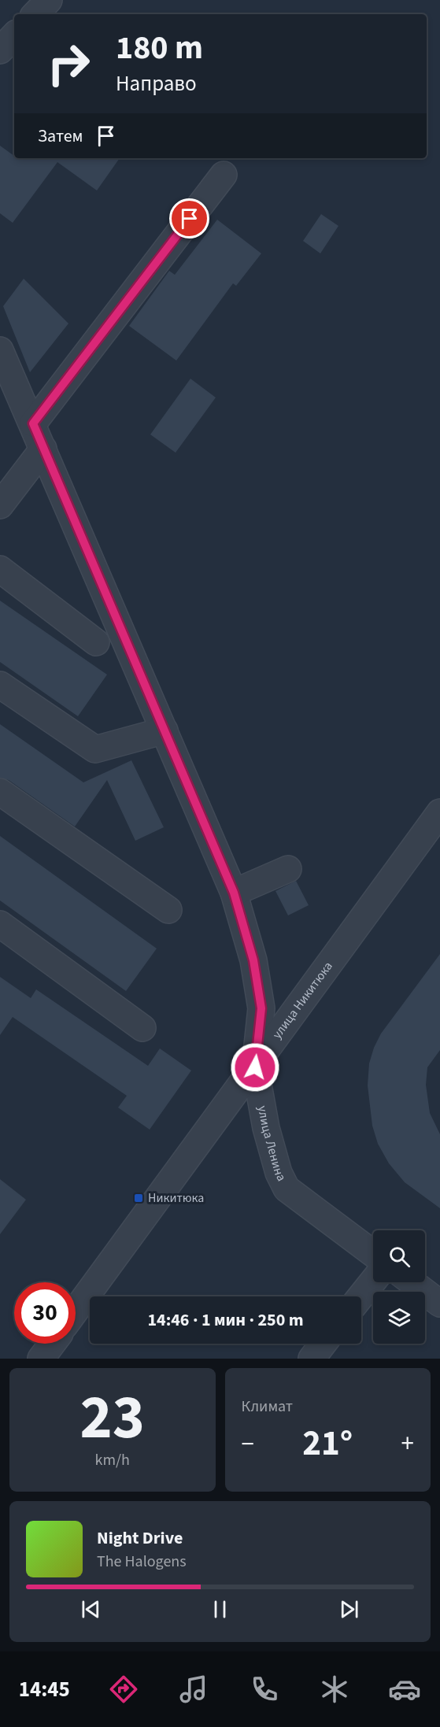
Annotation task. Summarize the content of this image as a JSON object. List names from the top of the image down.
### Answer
{
  "streets": {
    "street": ["улица Никитюка", "улица Ленина"]
  },
  "crossings": [
    ["улица Никитюка", "улица Ленина"]
  ],
  "places": {
    "transit": ["Никитюка"]
  },
  "page": {
    "turn": ["180 m", "Направо"],
    "then": "Затем",
    "limit": "30",
    "trip": "14:46 · 1 мин · 250 m",
    "tile": [
      ["23", "km/h"],
      "Климат"
    ],
    "heat": ["−", "21°", "+"],
    "song": ["Night Drive", "The Halogens"],
    "tabs": "14:45"
  }
}
